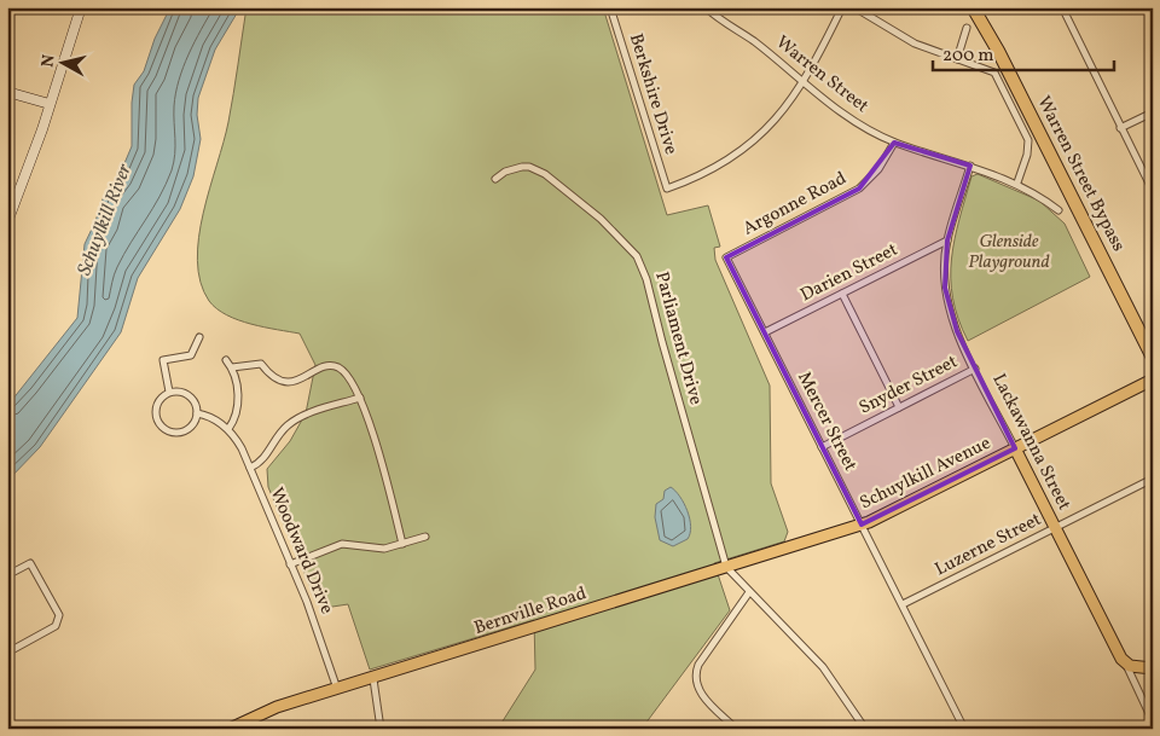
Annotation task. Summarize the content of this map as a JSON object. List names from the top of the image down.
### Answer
{
  "streets": {
    "highway": ["Warren Street Bypass"],
    "main road": ["Lackawanna Street", "Schuylkill Avenue", "Bernville Road"],
    "street": [
      "Warren Street",
      "Berkshire Drive",
      "Argonne Road",
      "Darien Street",
      "Parliament Drive",
      "Snyder Street",
      "Mercer Street",
      "Luzerne Street",
      "Woodward Drive"
    ]
  },
  "crossings": [
    ["Warren Street", "Berkshire Drive"],
    ["Warren Street", "Argonne Road"],
    ["Warren Street", "Lackawanna Street"],
    ["Argonne Road", "Mercer Street"],
    ["Darien Street", "Mercer Street"],
    ["Darien Street", "Lackawanna Street"],
    ["Parliament Drive", "Bernville Road"],
    ["Snyder Street", "Mercer Street"],
    ["Snyder Street", "Lackawanna Street"],
    ["Mercer Street", "Schuylkill Avenue"],
    ["Mercer Street", "Luzerne Street"],
    ["Lackawanna Street", "Schuylkill Avenue"],
    ["Lackawanna Street", "Luzerne Street"],
    ["Schuylkill Avenue", "Bernville Road"],
    ["Woodward Drive", "Bernville Road"]
  ],
  "water": ["Schuylkill River"],
  "parks": ["Glenside Playground"],
  "scale_bar": "200 m",
  "north": "left"
}
